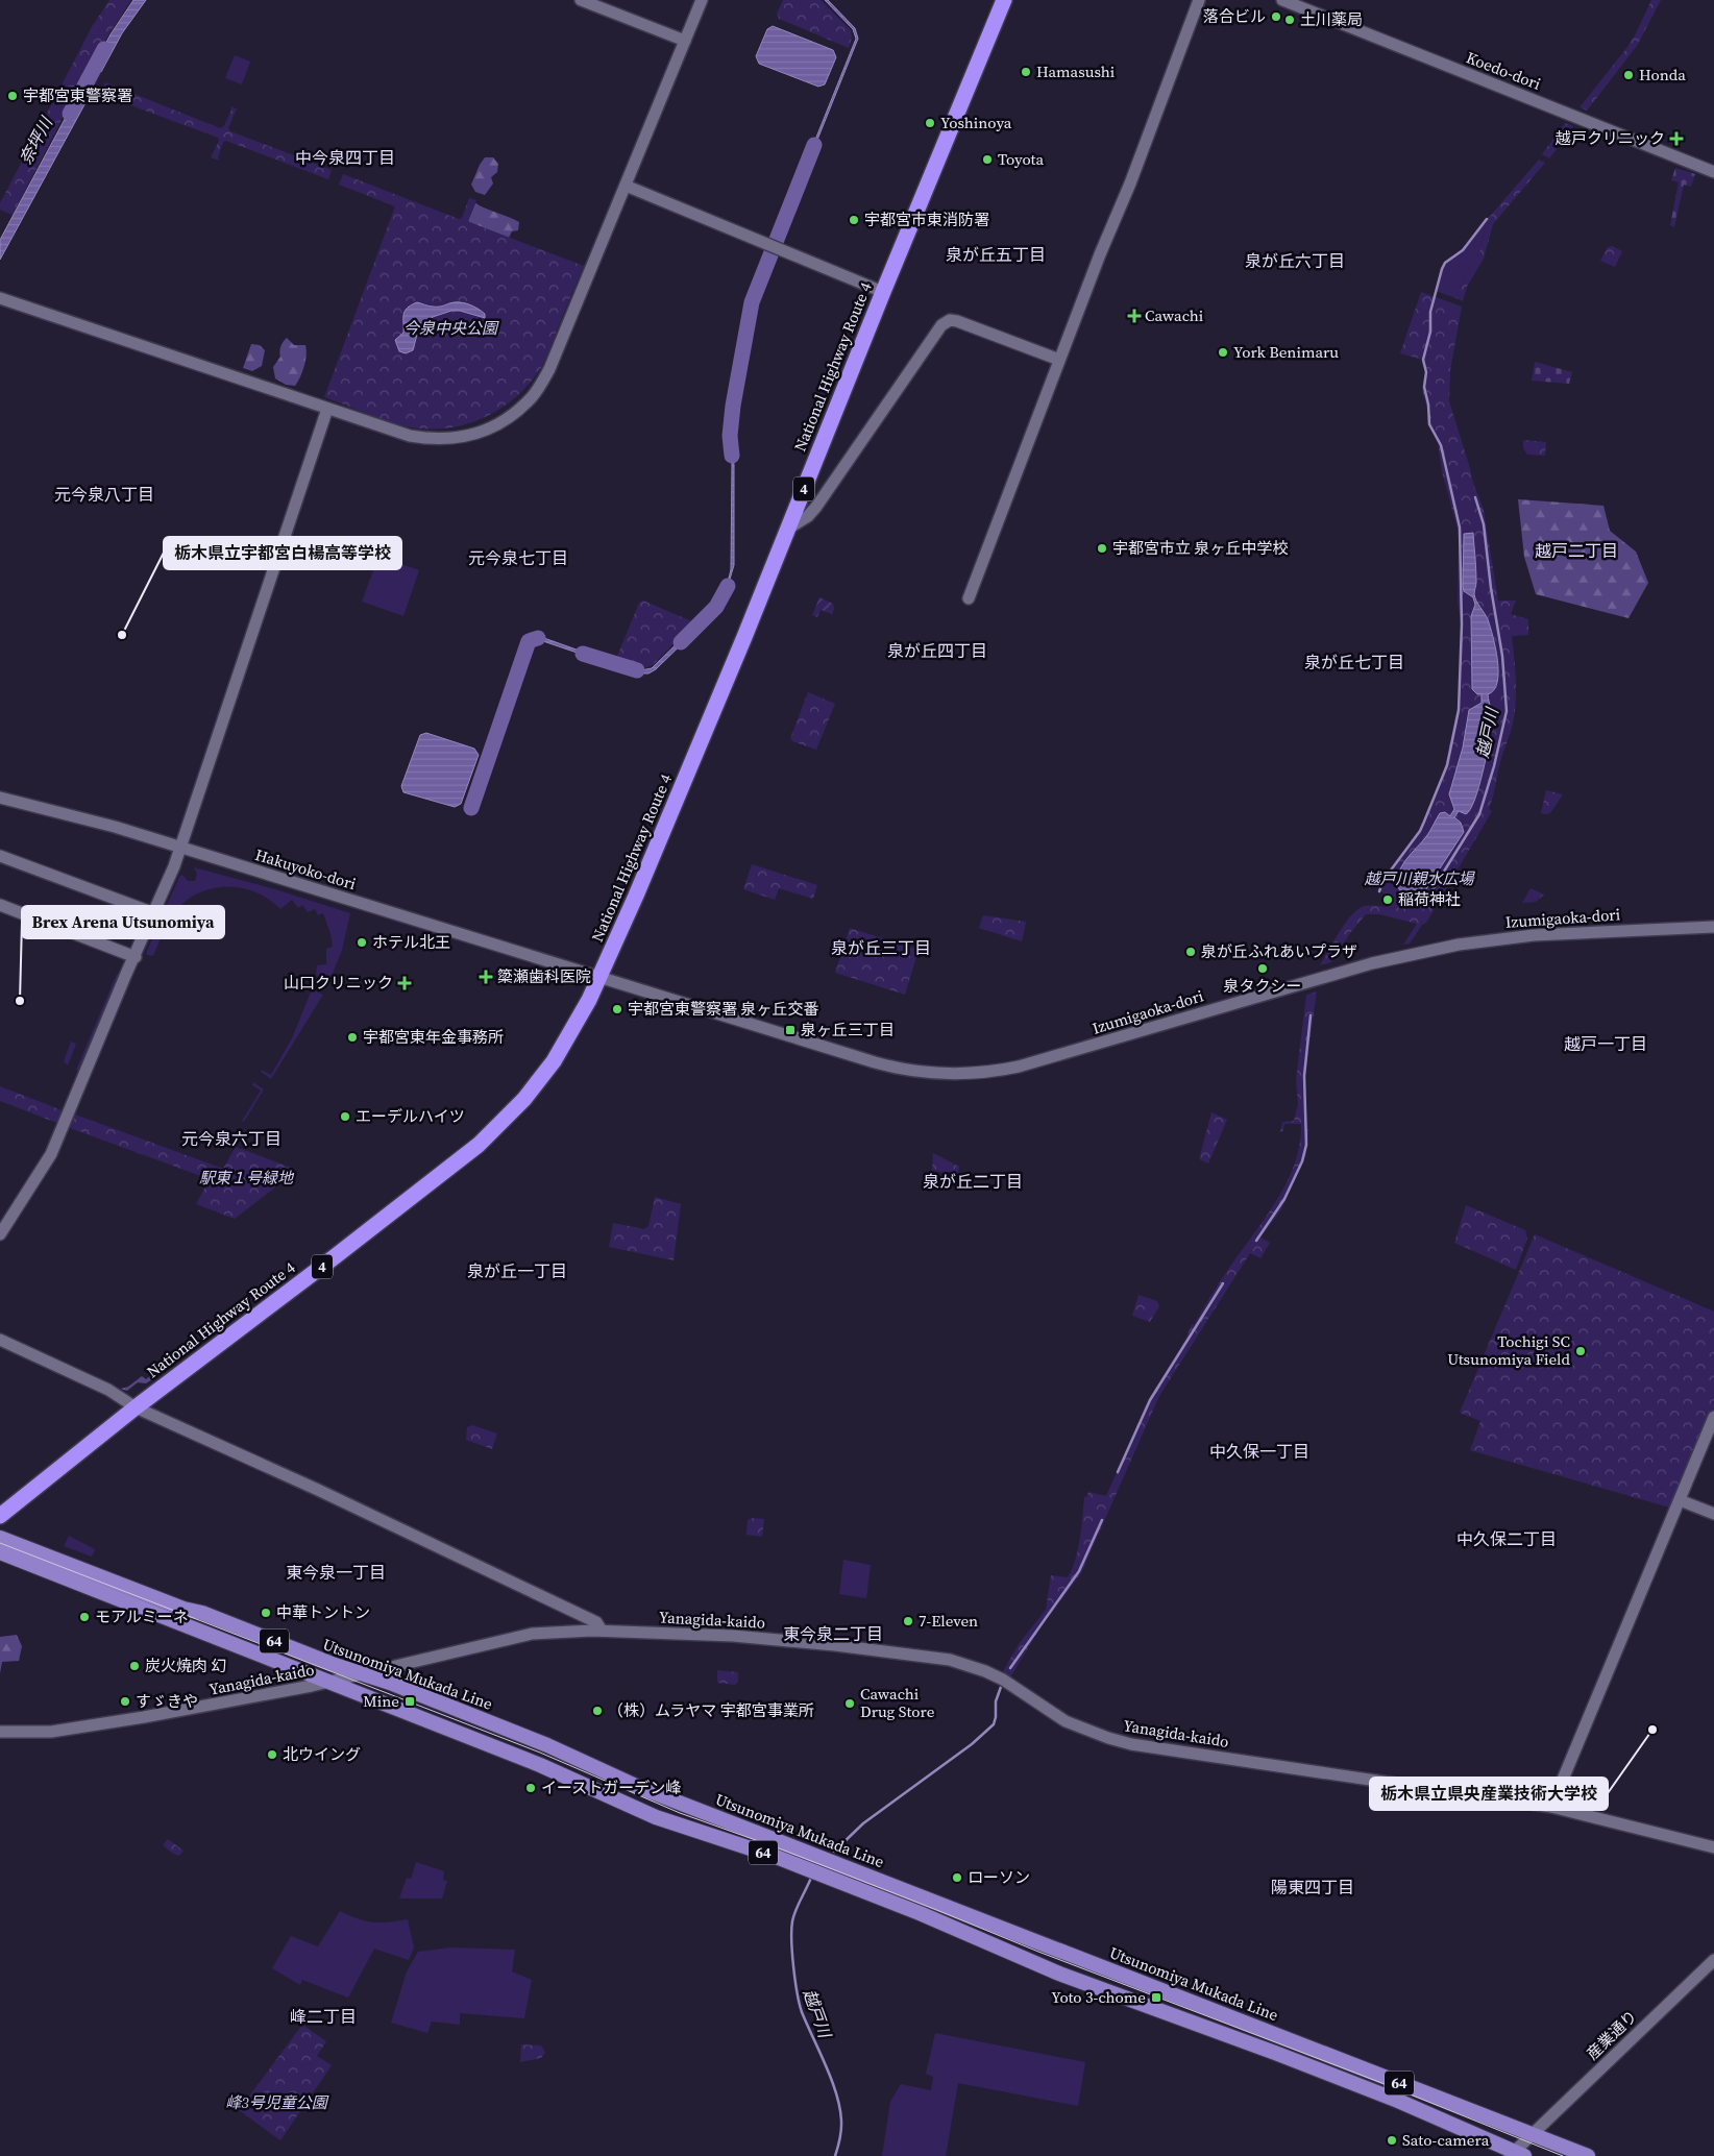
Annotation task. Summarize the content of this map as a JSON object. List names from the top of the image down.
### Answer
{
  "streets": {
    "highway": ["National Highway Route 4", "4"],
    "main road": ["64", "Utsunomiya Mukada Line"],
    "street": [
      "Koedo-dori",
      "Hakuyoko-dori",
      "Izumigaoka-dori",
      "Yanagida-kaido",
      "産業通り"
    ]
  },
  "crossings": [
    ["National Highway Route 4", "Hakuyoko-dori"],
    ["National Highway Route 4", "Izumigaoka-dori"],
    ["Hakuyoko-dori", "Izumigaoka-dori"],
    ["Yanagida-kaido", "Utsunomiya Mukada Line"],
    ["Utsunomiya Mukada Line", "産業通り"]
  ],
  "districts": [
    "中今泉四丁目",
    "泉が丘五丁目",
    "泉が丘六丁目",
    "元今泉八丁目",
    "越戸二丁目",
    "元今泉七丁目",
    "泉が丘四丁目",
    "泉が丘七丁目",
    "泉が丘三丁目",
    "越戸一丁目",
    "元今泉六丁目",
    "泉が丘二丁目",
    "泉が丘一丁目",
    "中久保一丁目",
    "中久保二丁目",
    "東今泉一丁目",
    "東今泉二丁目",
    "陽東四丁目",
    "峰二丁目"
  ],
  "water": ["奈坪川", "越戸川"],
  "parks": [
    "今泉中央公園",
    "越戸川親水広場",
    "駅東１号緑地",
    "峰3号児童公園"
  ],
  "places": {
    "other": [
      "落合ビル",
      "土川薬局",
      "Hamasushi",
      "Honda",
      "宇都宮東警察署",
      "Yoshinoya",
      "Toyota",
      "宇都宮市東消防署",
      "York Benimaru",
      "宇都宮市立 泉ヶ丘中学校",
      "栃木県立宇都宮白楊高等学校",
      "稲荷神社",
      "ホテル北王",
      "泉が丘ふれあいプラザ",
      "泉タクシー",
      "Brex Arena Utsunomiya",
      "宇都宮東警察署 泉ヶ丘交番",
      "宇都宮東年金事務所",
      "エーデルハイツ",
      "Tochigi SC Utsunomiya Field",
      "中華トントン",
      "モアルミーネ",
      "7-Eleven",
      "炭火焼肉 幻",
      "すゞきや",
      "Cawachi Drug Store",
      "（株）ムラヤマ 宇都宮事業所",
      "栃木県立県央産業技術大学校",
      "北ウイング",
      "イーストガーデン峰",
      "ローソン",
      "Sato-camera"
    ],
    "health": [
      "越戸クリニック",
      "Cawachi",
      "簗瀬歯科医院",
      "山口クリニック"
    ],
    "transit": ["泉ヶ丘三丁目", "Mine", "Yoto 3-chome"]
  }
}
